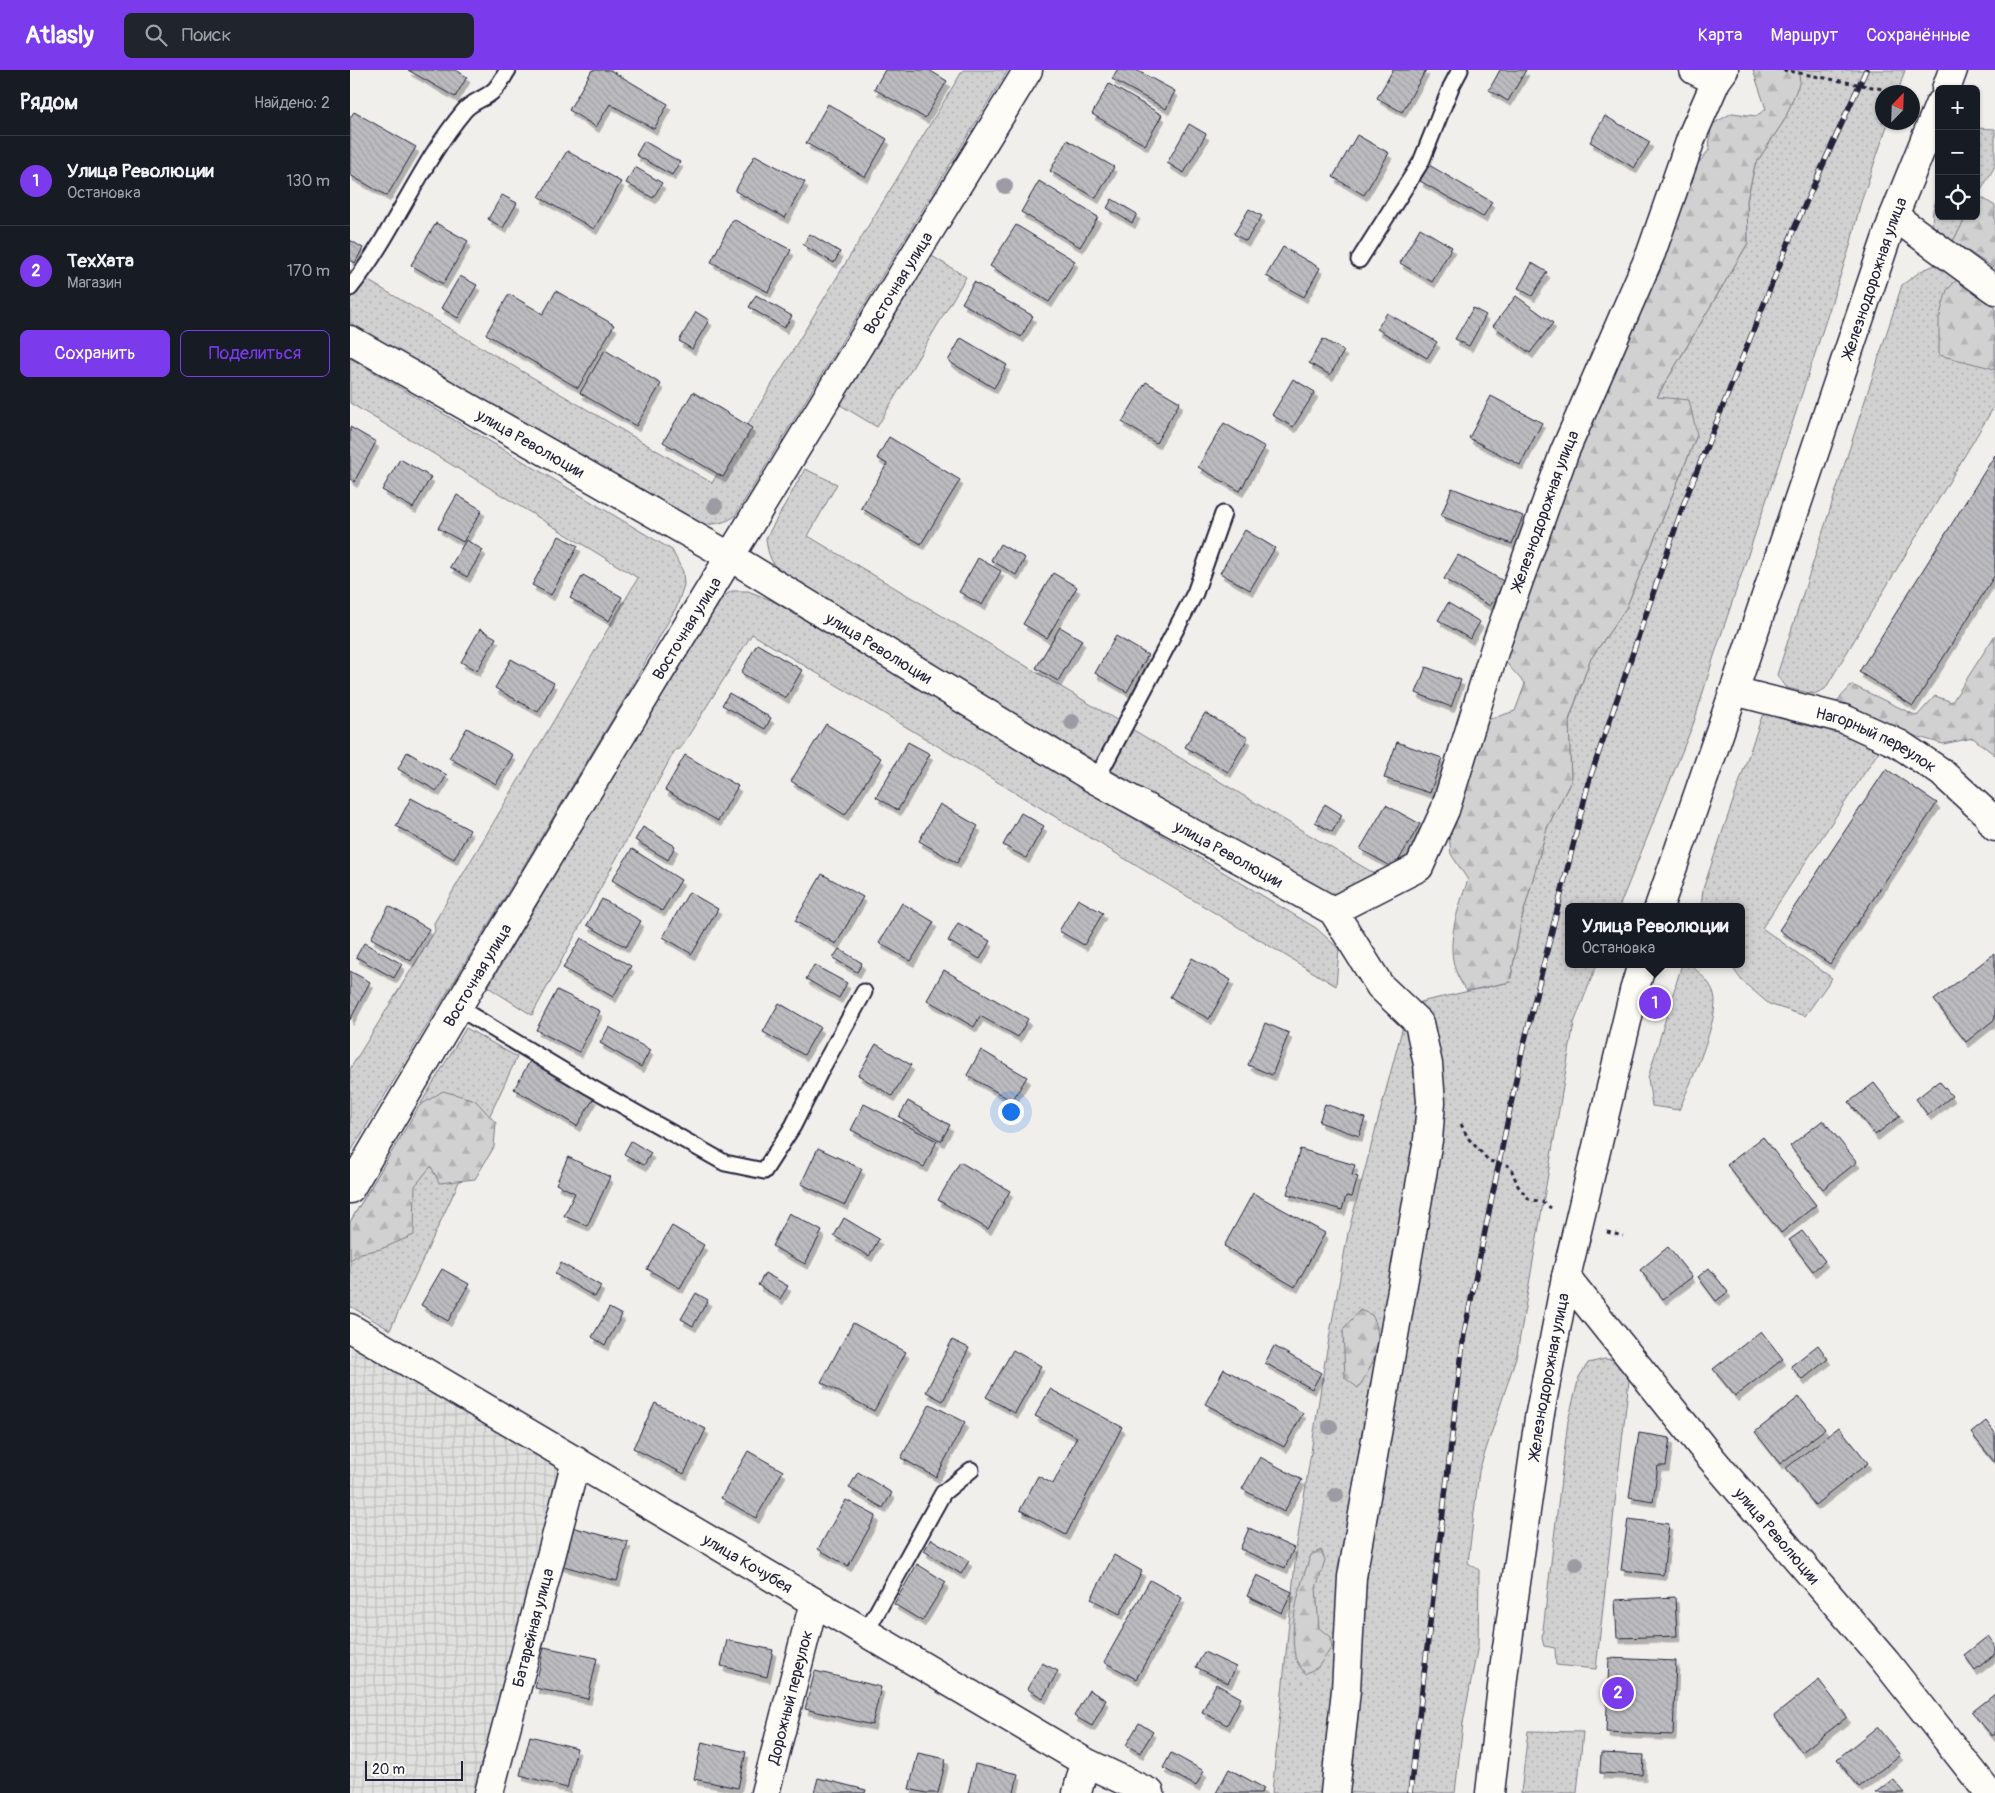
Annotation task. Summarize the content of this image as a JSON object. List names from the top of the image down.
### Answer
{
  "streets": {
    "street": [
      "Железнодорожная улица",
      "Восточная улица",
      "улица Революции",
      "Нагорный переулок",
      "улица Кочубея",
      "Батарейная улица",
      "Дорожный переулок"
    ]
  },
  "crossings": [
    ["Железнодорожная улица", "улица Революции"],
    ["Железнодорожная улица", "Нагорный переулок"],
    ["Восточная улица", "улица Революции"],
    ["улица Кочубея", "Батарейная улица"],
    ["улица Кочубея", "Дорожный переулок"]
  ],
  "scale_bar": "20 m",
  "north": "top right",
  "page": {
    "header": "Atlasly",
    "search": "Поиск",
    "nav": ["Карта", "Маршрут", "Сохранённые"],
    "heading": ["Рядом", "Найдено: 2"],
    "map_buttons": ["+", "−"],
    "list": [
      {
        "mark": "1",
        "name": "Улица Революции",
        "note": "Остановка",
        "value": "130 m"
      },
      {
        "mark": "2",
        "name": "ТехХата",
        "note": "Магазин",
        "value": "170 m"
      }
    ],
    "buttons": ["Сохранить", "Поделиться"],
    "popup": ["Улица Революции", "Остановка"],
    "pins": ["1", "2"],
    "scale": "20 m"
  }
}
